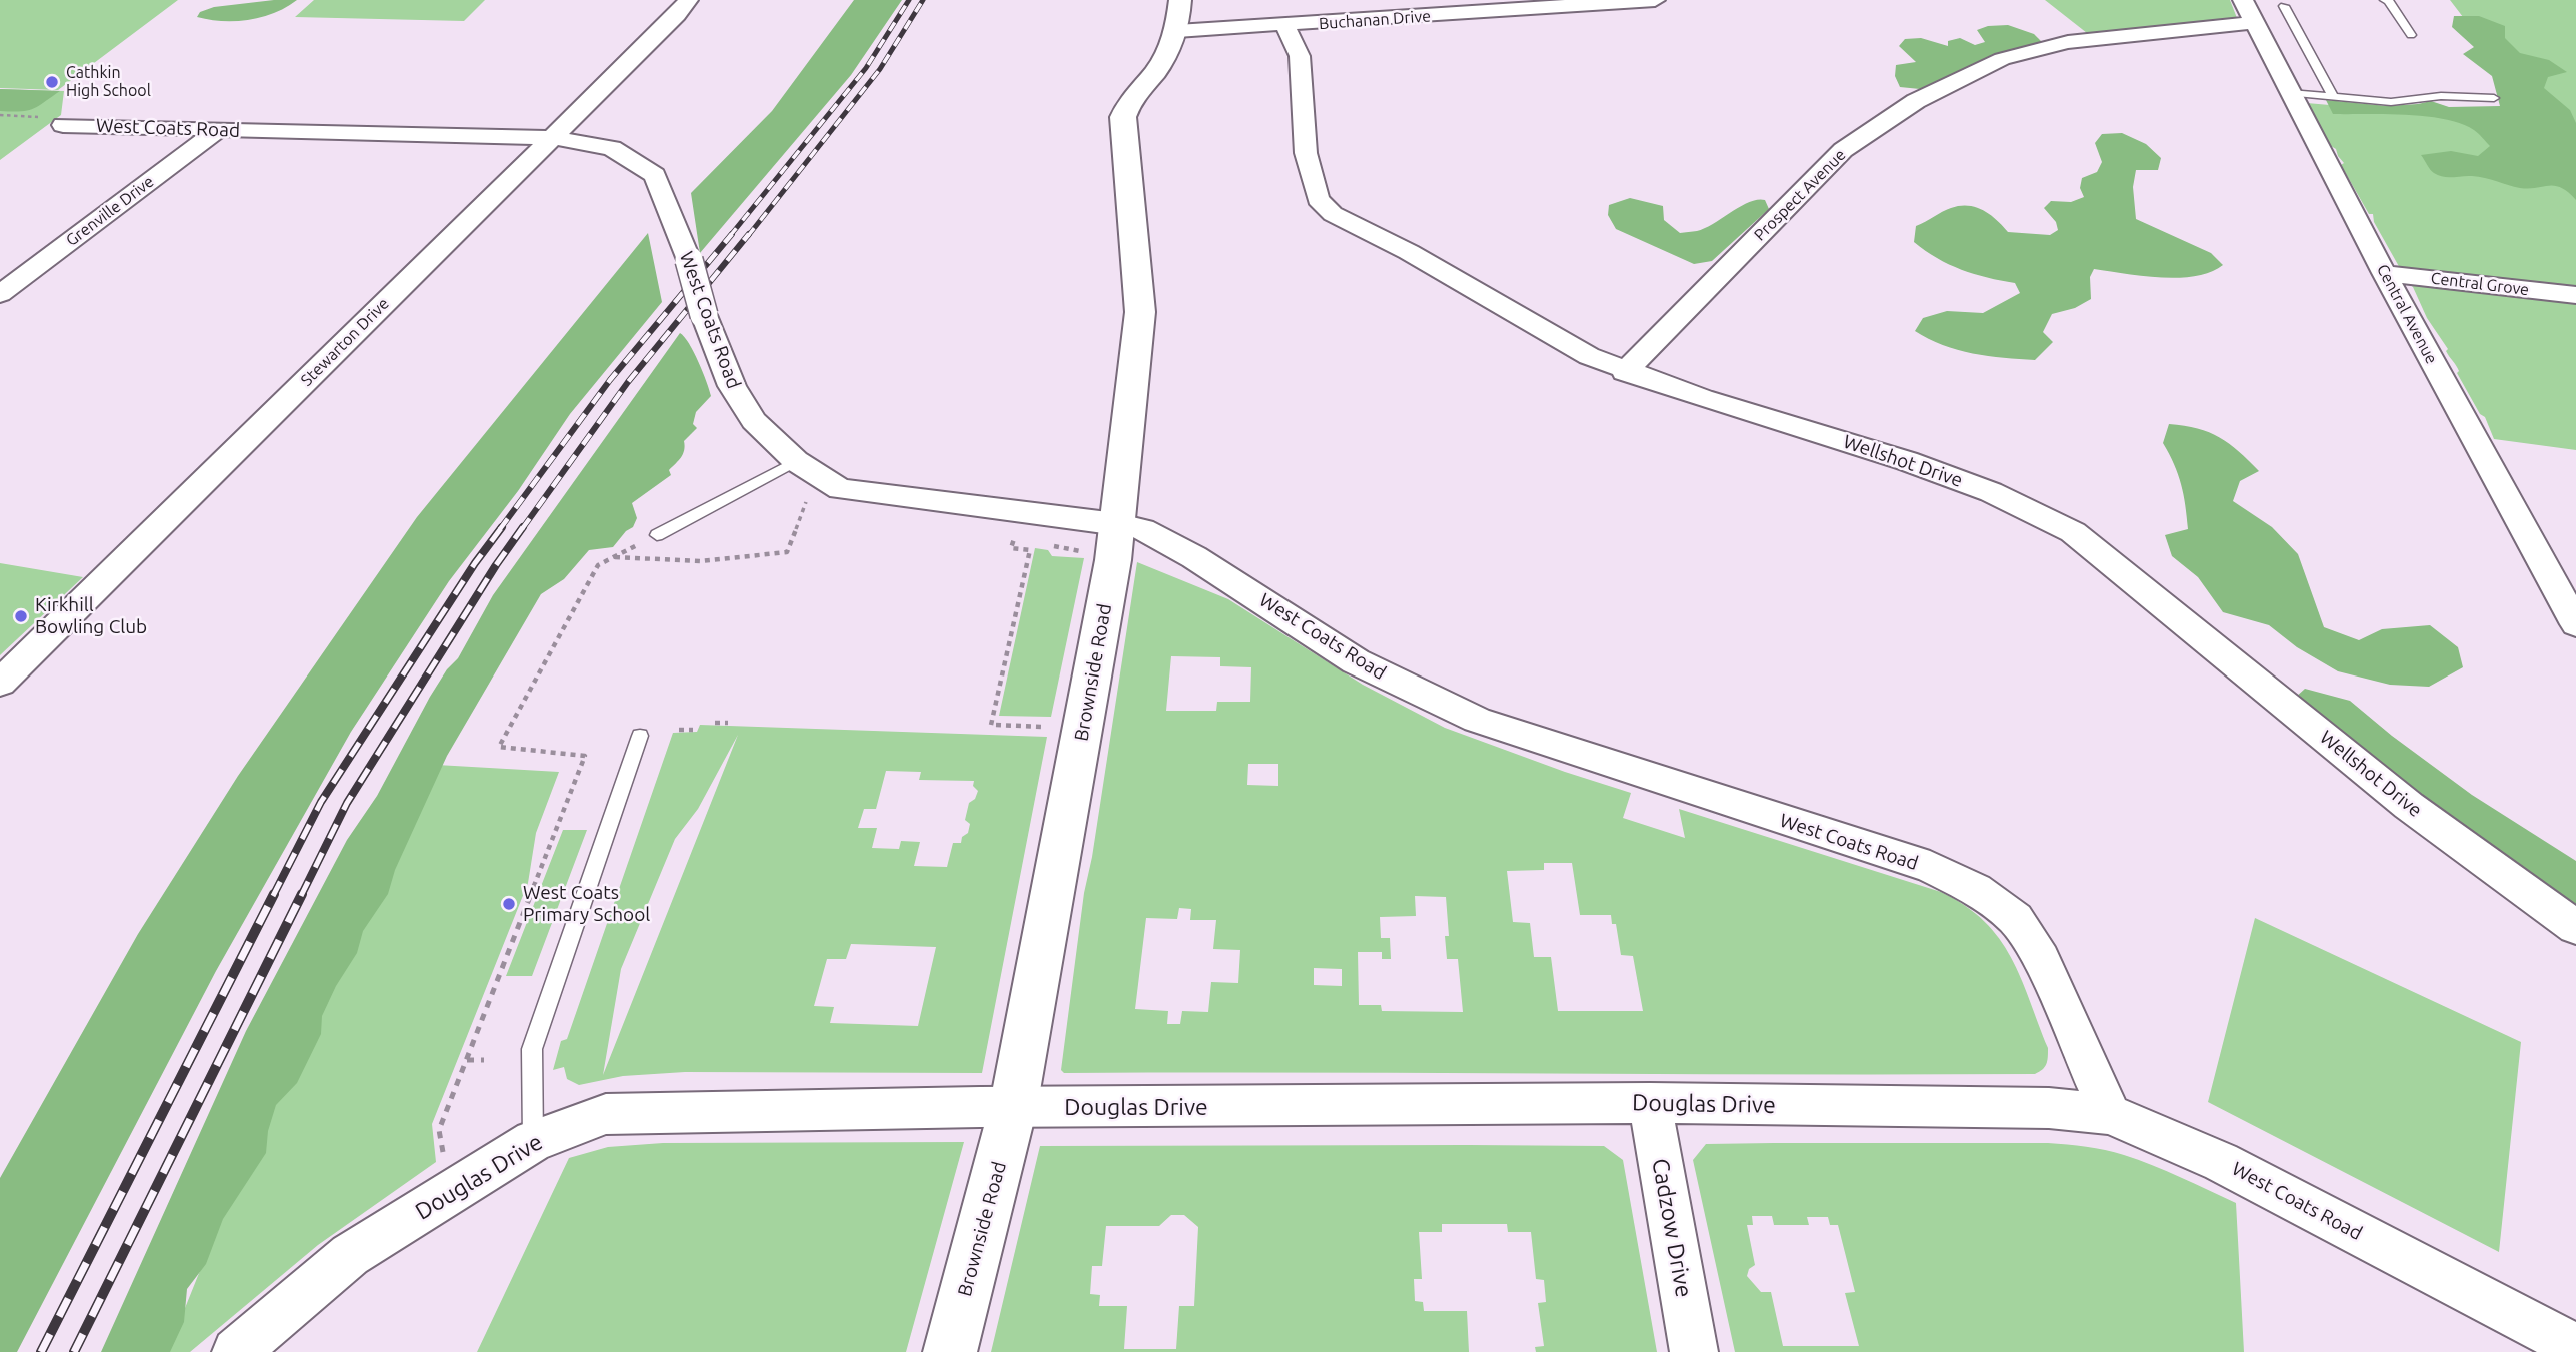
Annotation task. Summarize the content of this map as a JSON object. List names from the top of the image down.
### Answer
{
  "streets": {
    "street": [
      "Buchanan Drive",
      "West Coats Road",
      "Prospect Avenue",
      "Grenville Drive",
      "Central Grove",
      "Central Avenue",
      "Stewarton Drive",
      "Wellshot Drive",
      "Brownside Road",
      "Douglas Drive",
      "Cadzow Drive"
    ]
  },
  "crossings": [
    ["Buchanan Drive", "Wellshot Drive"],
    ["Buchanan Drive", "Brownside Road"],
    ["West Coats Road", "Grenville Drive"],
    ["West Coats Road", "Stewarton Drive"],
    ["West Coats Road", "Brownside Road"],
    ["West Coats Road", "Douglas Drive"],
    ["Prospect Avenue", "Central Avenue"],
    ["Prospect Avenue", "Wellshot Drive"],
    ["Central Grove", "Central Avenue"],
    ["Brownside Road", "Douglas Drive"],
    ["Douglas Drive", "Cadzow Drive"]
  ],
  "places": ["Cathkin High School", "Kirkhill Bowling Club", "West Coats Primary School"]
}
